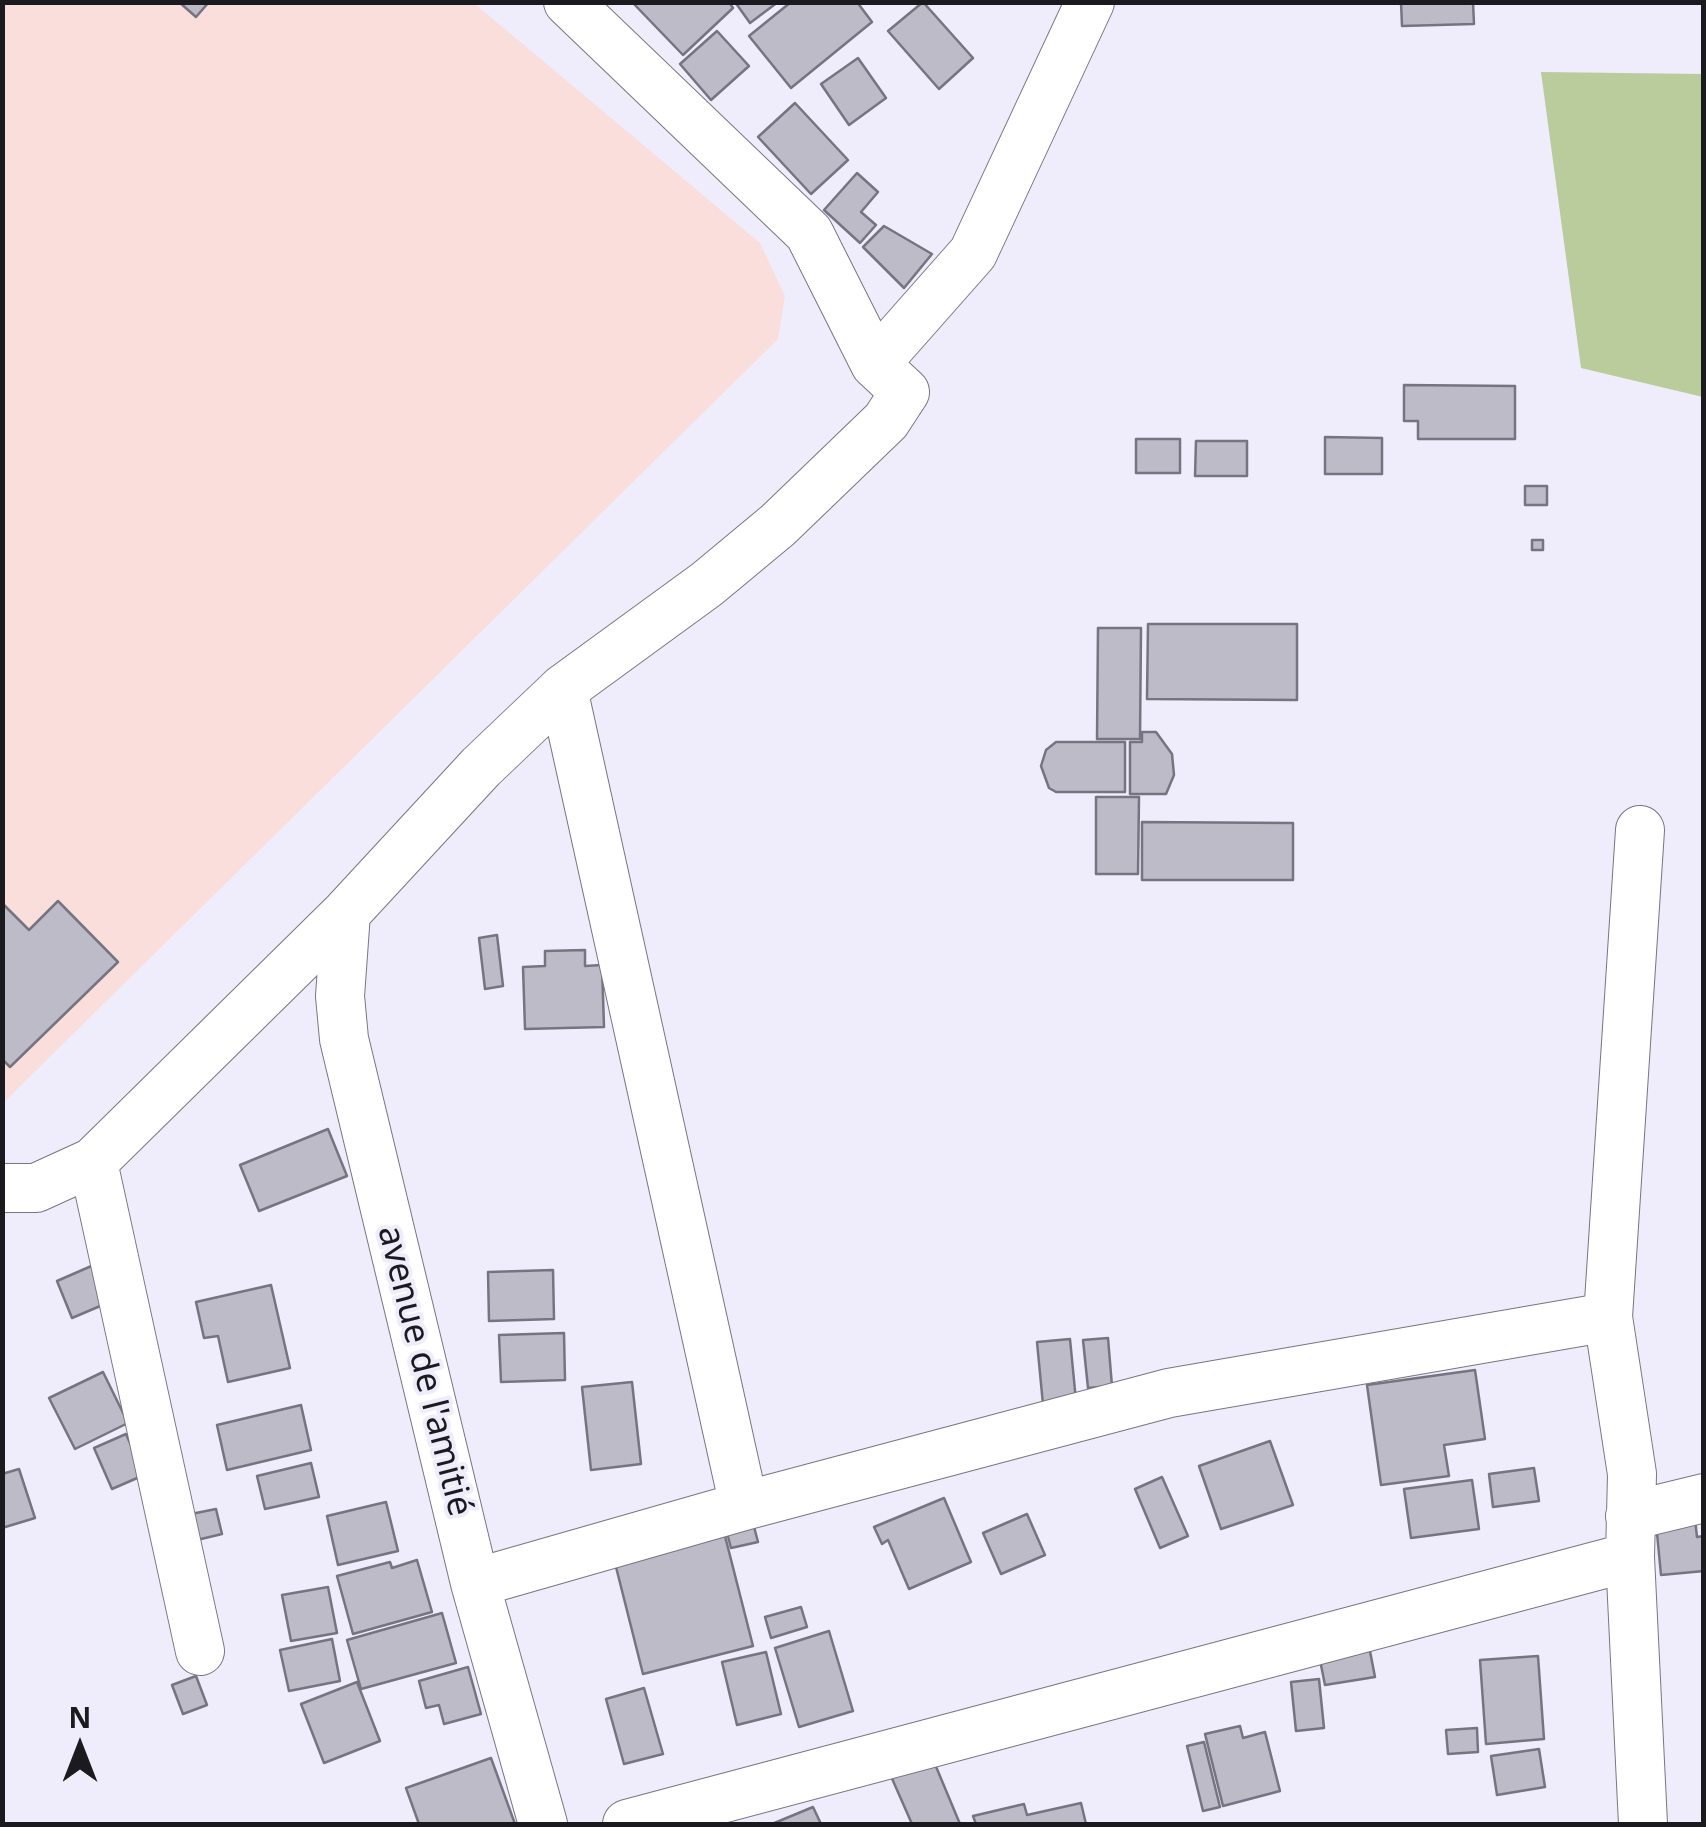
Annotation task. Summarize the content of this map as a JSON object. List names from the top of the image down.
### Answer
{
  "streets": {
    "street": ["avenue de l'amitié"]
  },
  "north": "top"
}
